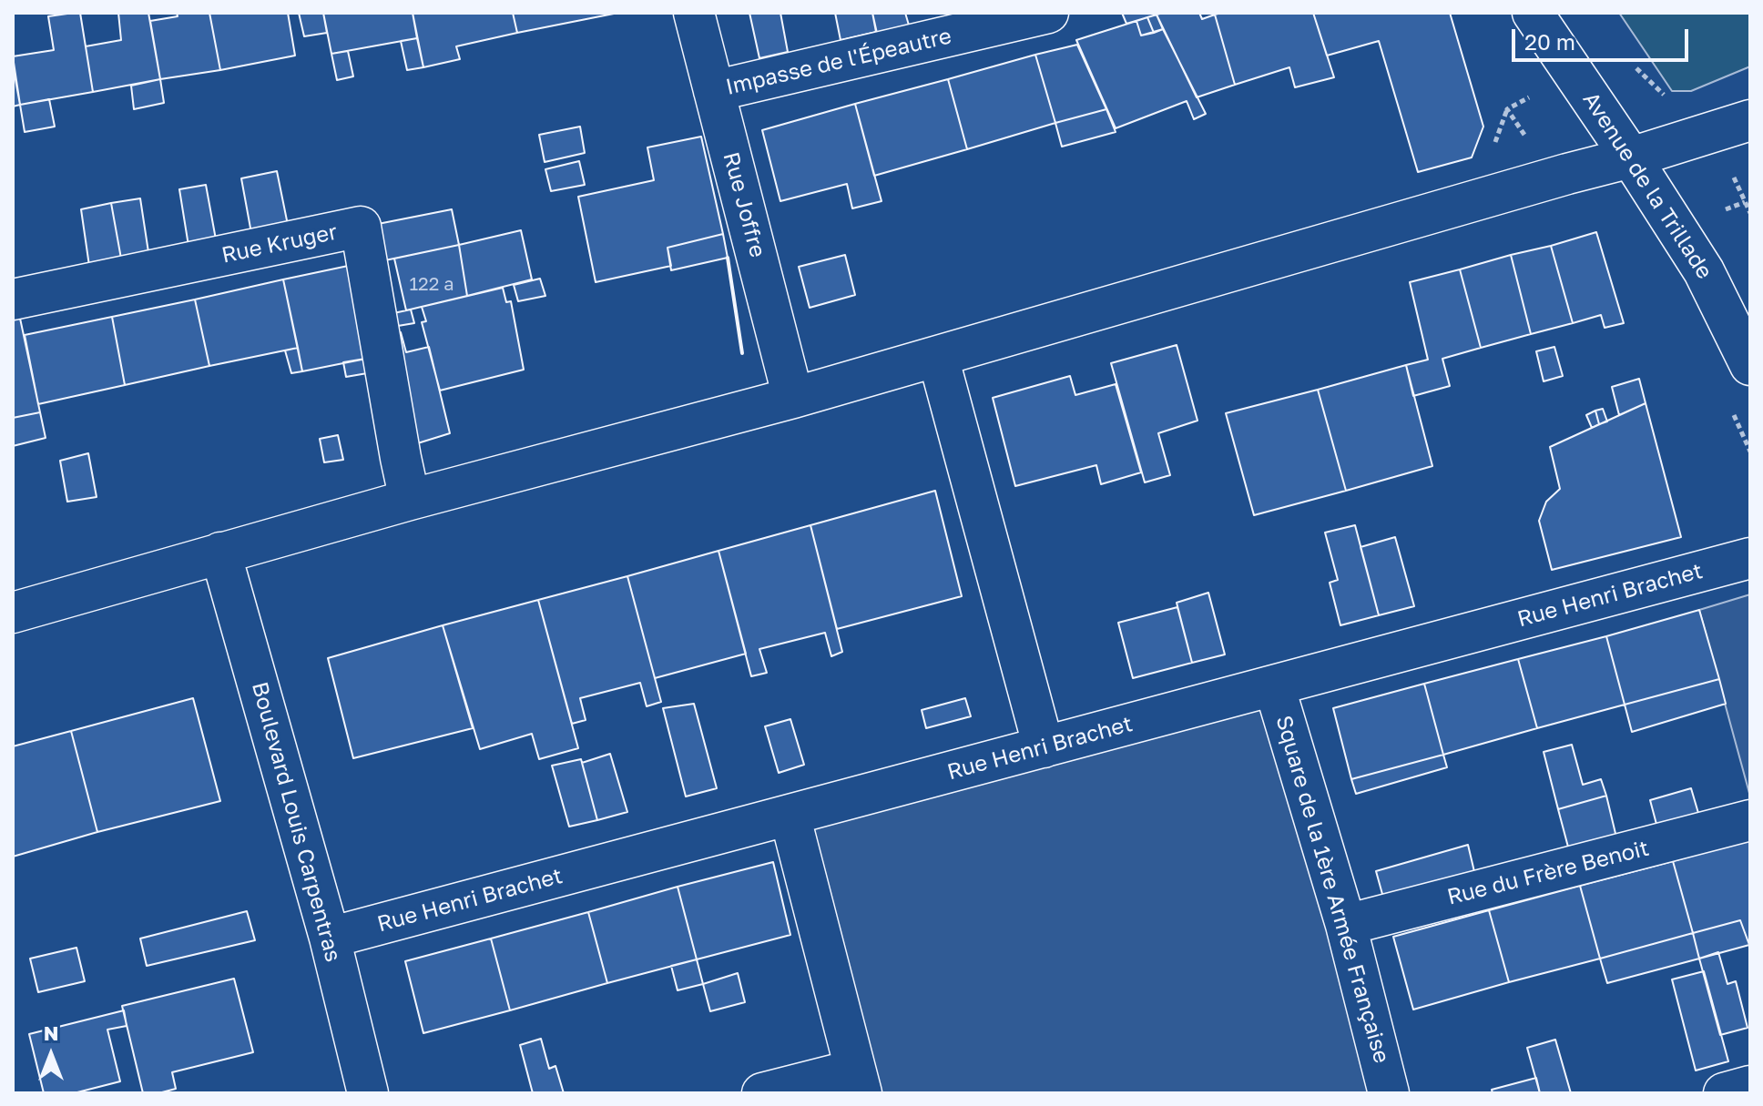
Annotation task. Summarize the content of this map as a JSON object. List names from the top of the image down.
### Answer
{
  "streets": {
    "street": [
      "Impasse de l'Épeautre",
      "Avenue de la Trillade",
      "Rue Joffre",
      "Rue Kruger",
      "Rue Henri Brachet",
      "Boulevard Louis Carpentras",
      "Rue du Frère Benoit",
      "Square de la 1ère Armée Française"
    ]
  },
  "crossings": [
    ["Impasse de l'Épeautre", "Rue Joffre"],
    ["Rue Henri Brachet", "Boulevard Louis Carpentras"],
    ["Rue Henri Brachet", "Square de la 1ère Armée Française"],
    ["Rue du Frère Benoit", "Square de la 1ère Armée Française"]
  ],
  "house_numbers": ["122 a"],
  "scale_bar": "20 m",
  "north": "top"
}
